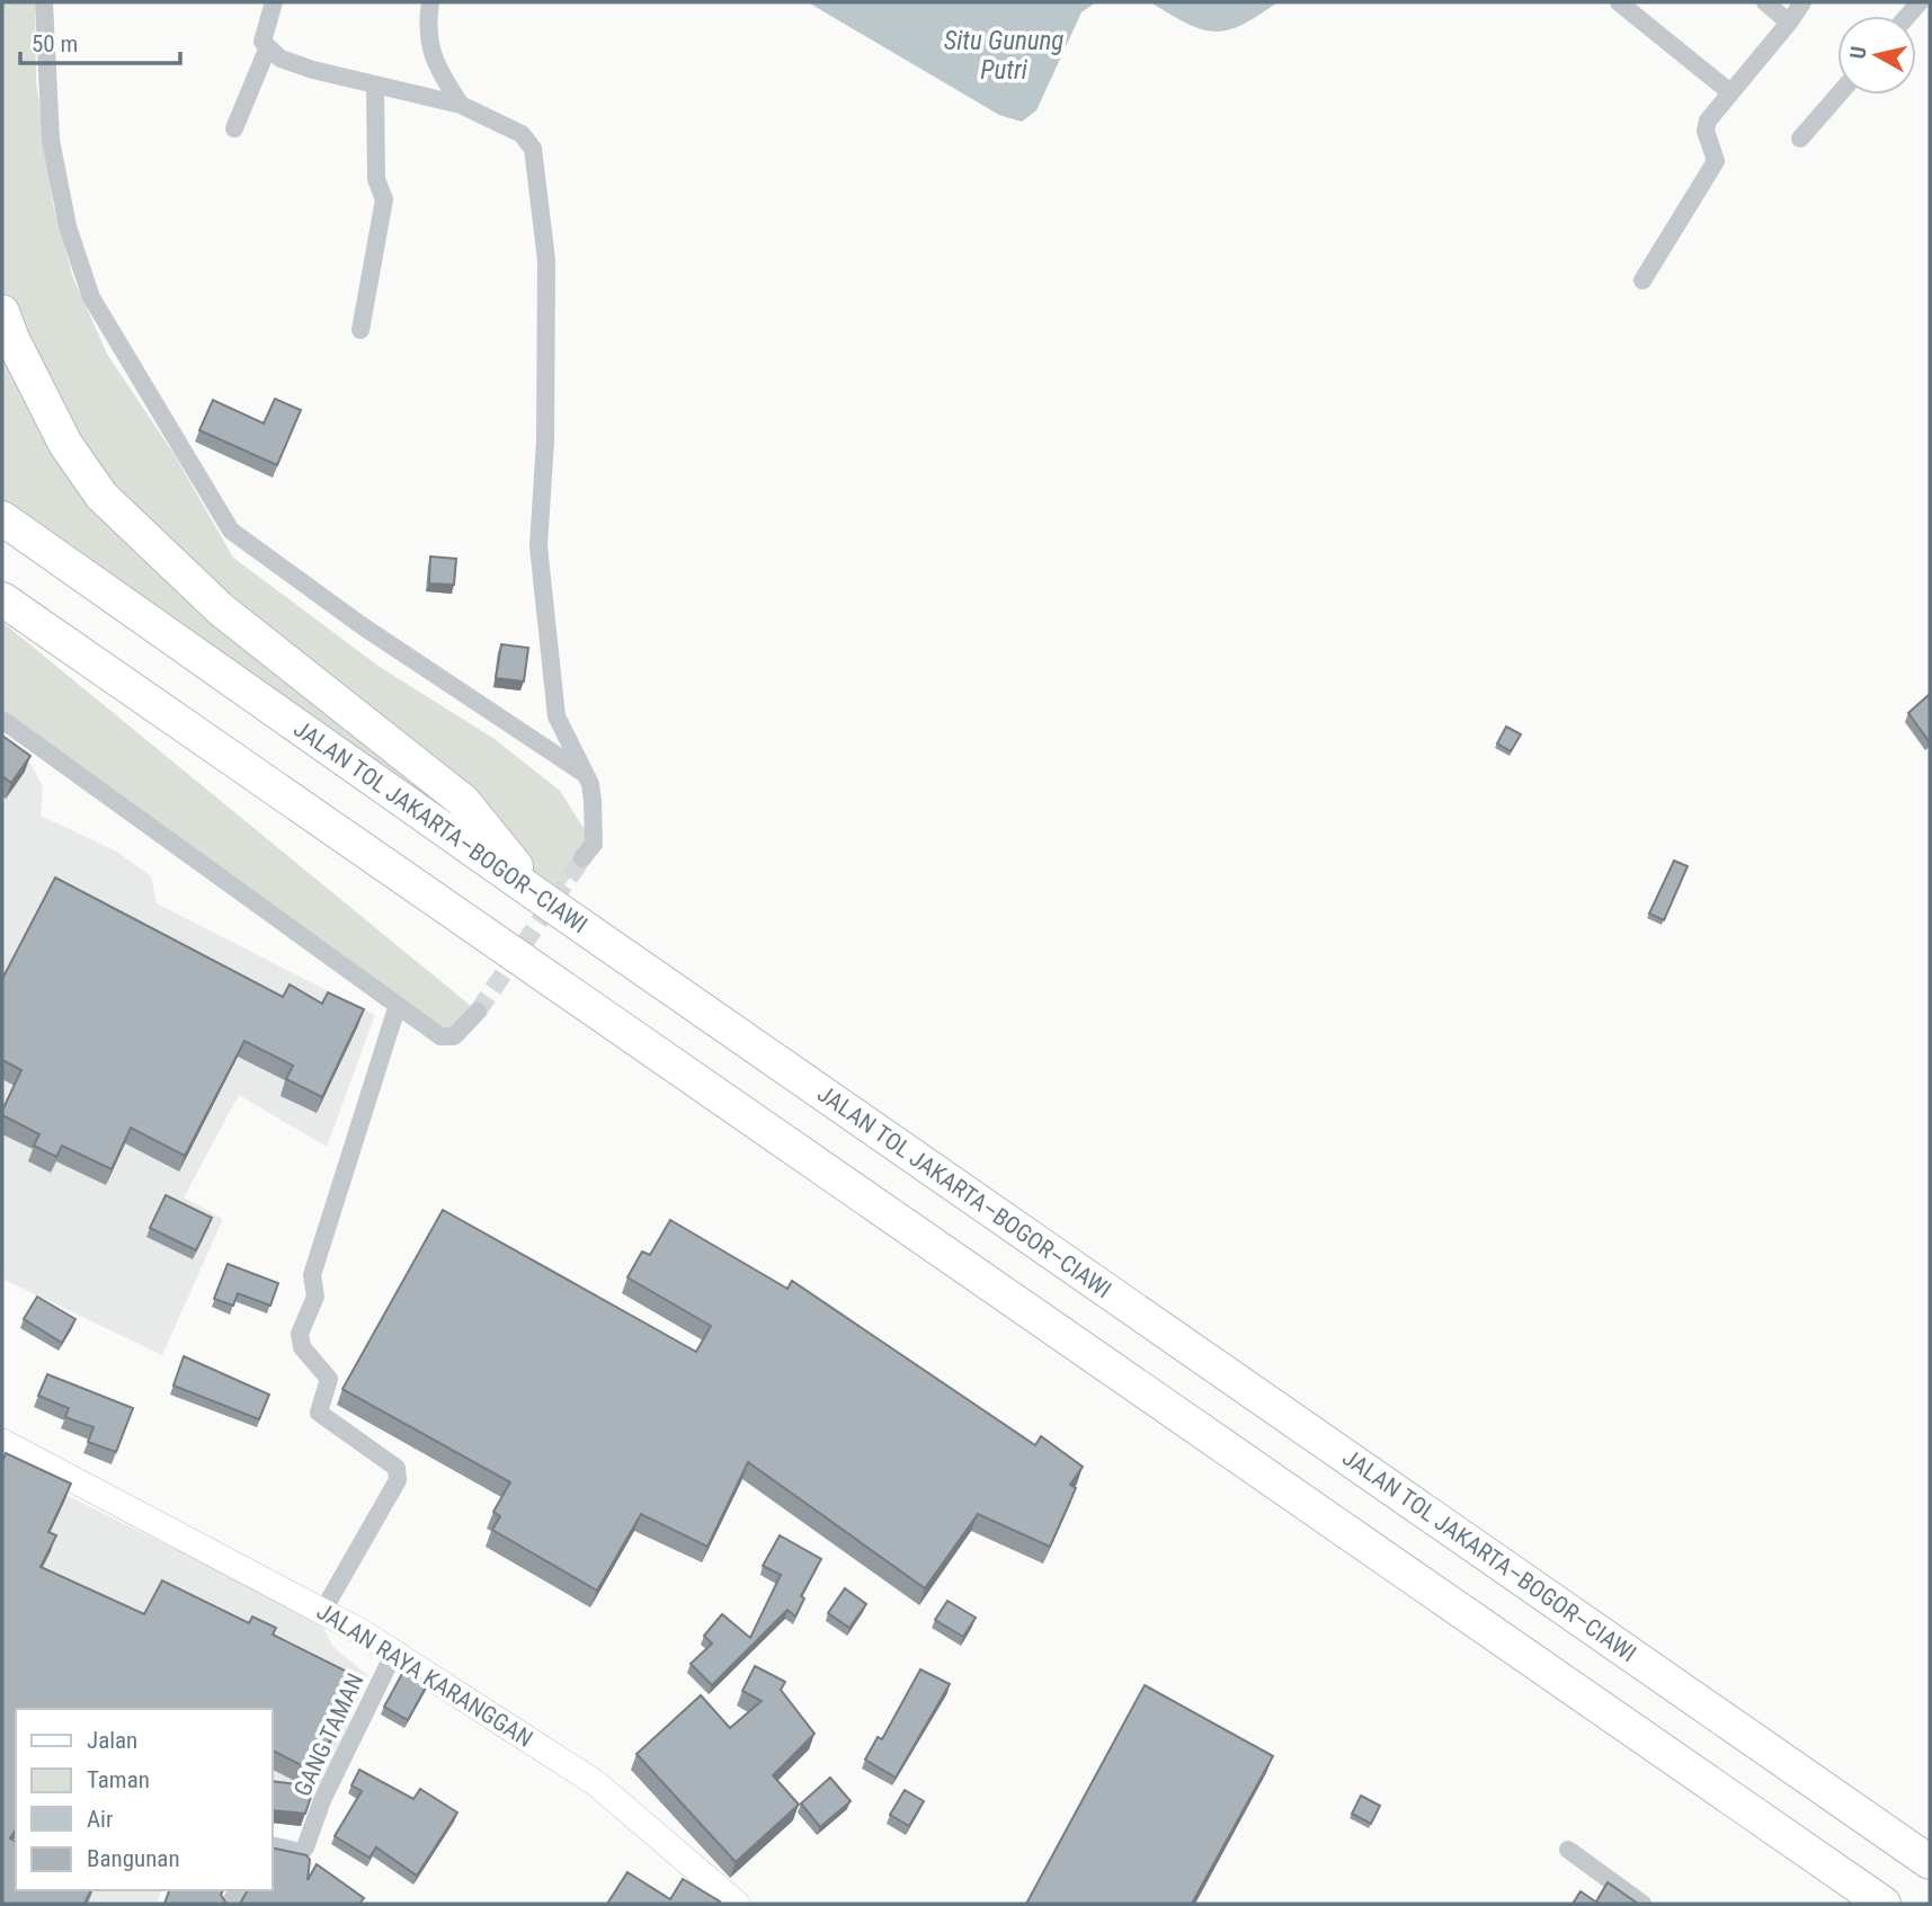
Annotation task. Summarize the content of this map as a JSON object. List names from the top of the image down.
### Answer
{
  "streets": {
    "highway": ["JALAN TOL JAKARTA–BOGOR–CIAWI"],
    "street": ["JALAN RAYA KARANGGAN", "GANG TAMAN"]
  },
  "crossings": [
    ["JALAN RAYA KARANGGAN", "GANG TAMAN"]
  ],
  "water": ["Situ Gunung Putri"],
  "legend": [
    "Jalan",
    "Taman",
    "Air",
    "Bangunan"
  ],
  "scale_bar": "50 m",
  "north": "left"
}
